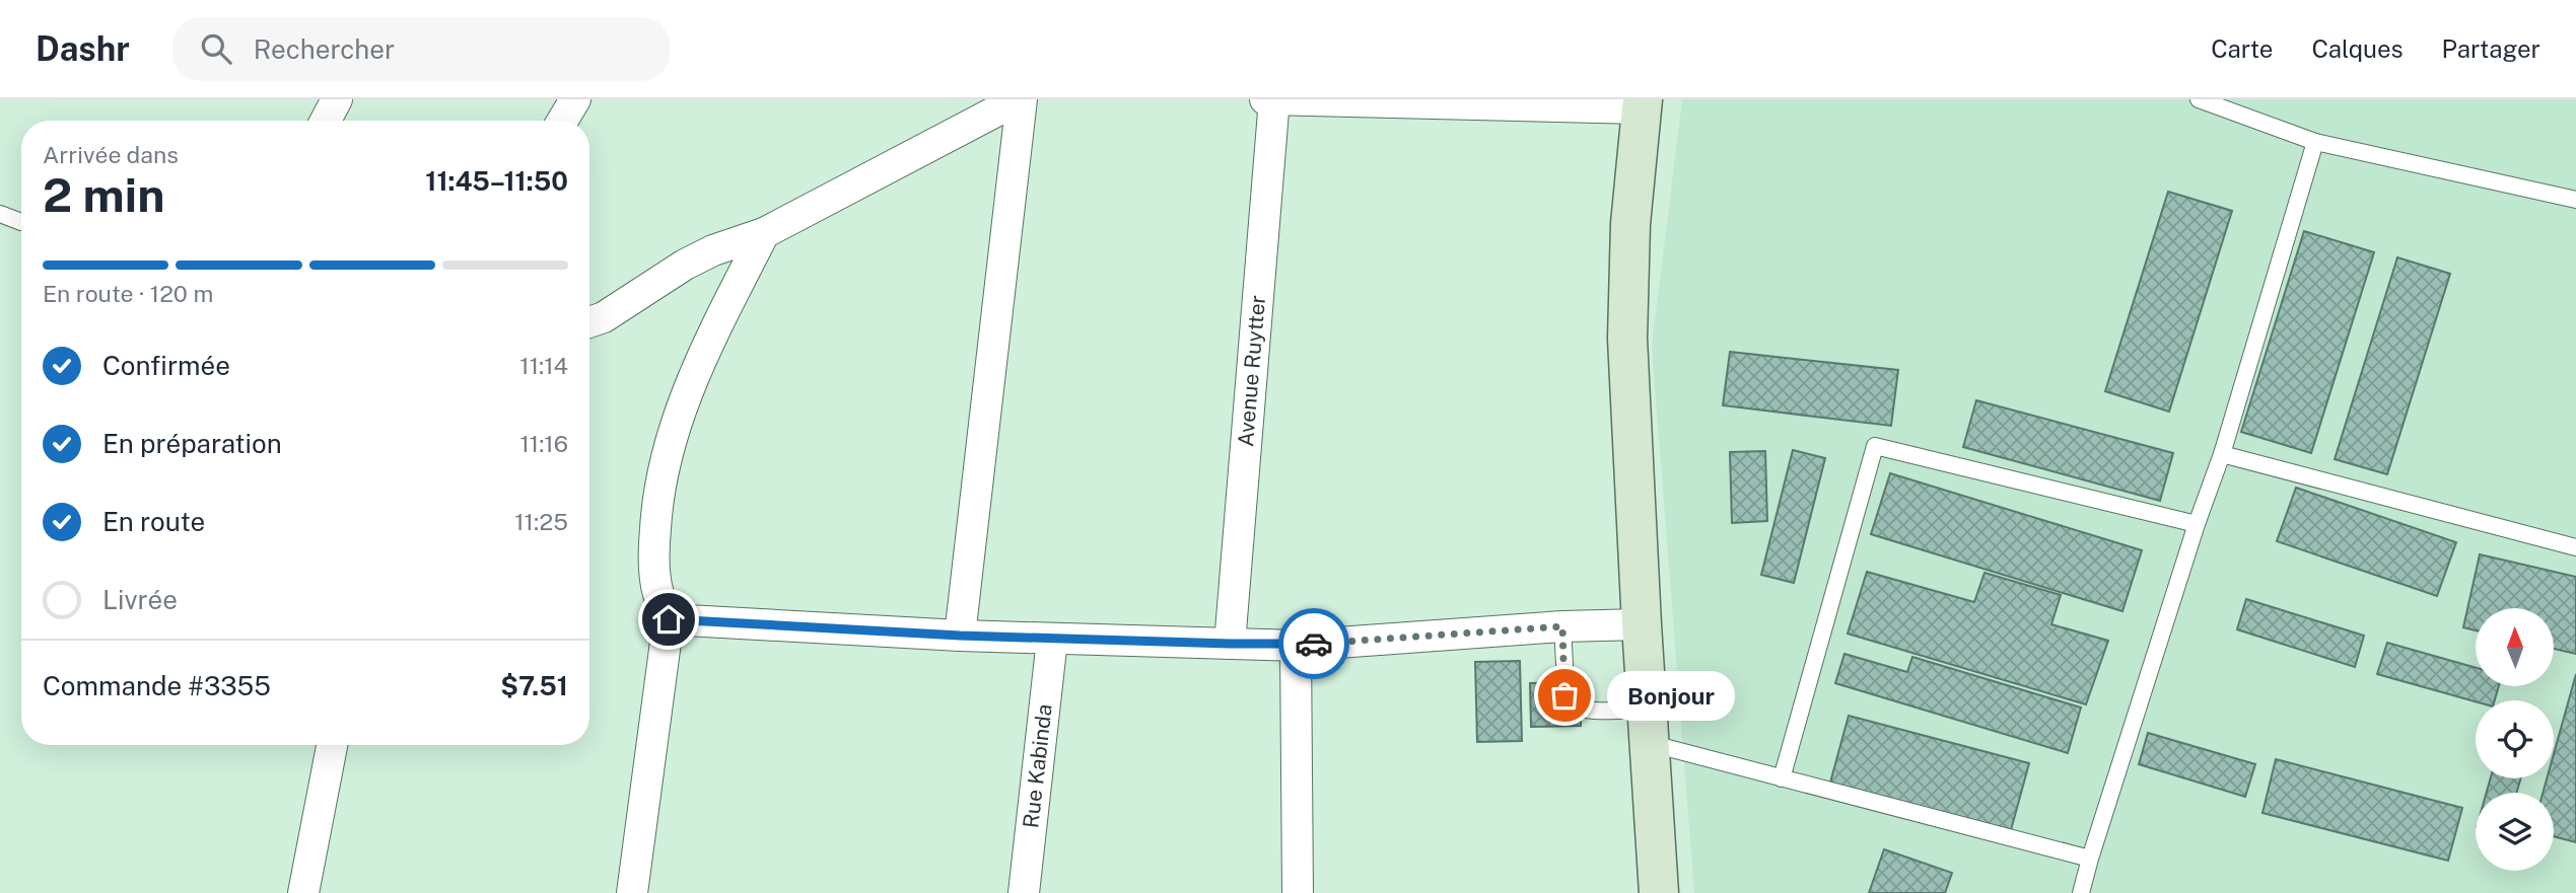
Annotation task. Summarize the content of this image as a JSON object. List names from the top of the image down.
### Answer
{
  "streets": {
    "street": ["Avenue Ruytter", "Rue Kabinda"]
  },
  "places": ["Bonjour"],
  "north": "top",
  "page": {
    "header": "Dashr",
    "search": "Rechercher",
    "nav": ["Carte", "Calques", "Partager"],
    "heading": ["2 min", "Arrivée dans", "11:45–11:50"],
    "panel": ["Commande #3355", "$7.51"],
    "bar": "En route · 120 m",
    "list": [
      ["Confirmée", "11:14"],
      ["En préparation", "11:16"],
      ["En route", "11:25"],
      "Livrée"
    ],
    "bubble": "Bonjour"
  }
}
